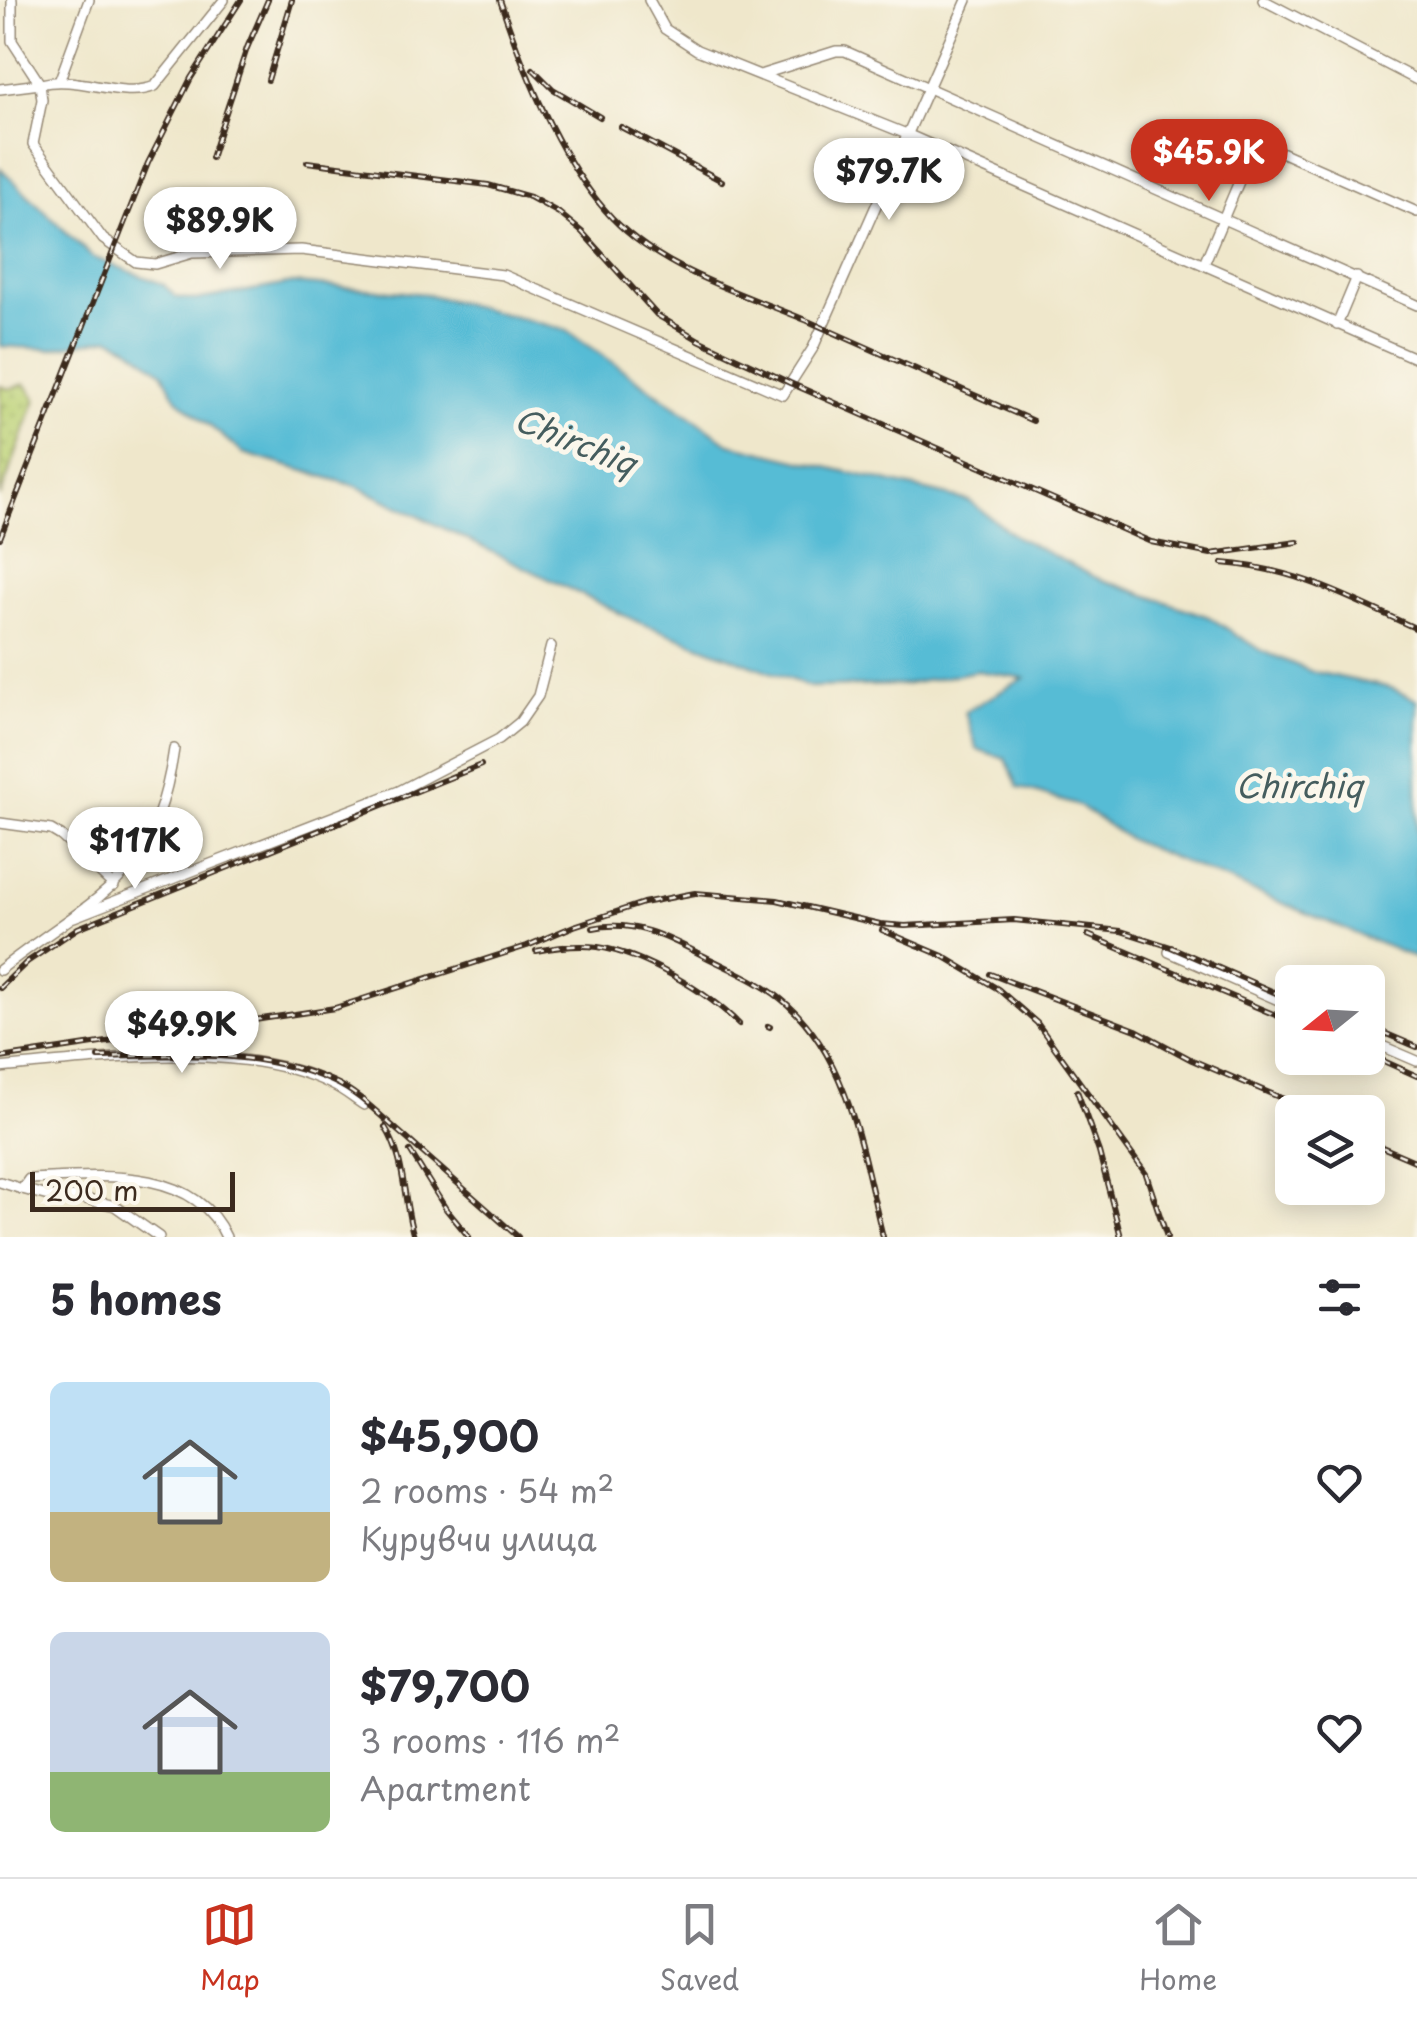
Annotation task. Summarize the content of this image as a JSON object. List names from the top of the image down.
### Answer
{
  "water": ["Chirchiq"],
  "scale_bar": "200 m",
  "north": "left",
  "page": {
    "price": [
      "$45.9K",
      "$79.7K",
      "$89.9K",
      "$117K",
      "$49.9K"
    ],
    "scale": "200 m",
    "heading": "5 homes",
    "list": [
      {
        "name": "$45,900",
        "note": "2 rooms · 54 m² · Курувчи улица"
      },
      {
        "name": "$79,700",
        "note": "3 rooms · 116 m² · Apartment"
      }
    ],
    "tabs": ["Map", "Saved", "Home"]
  }
}
